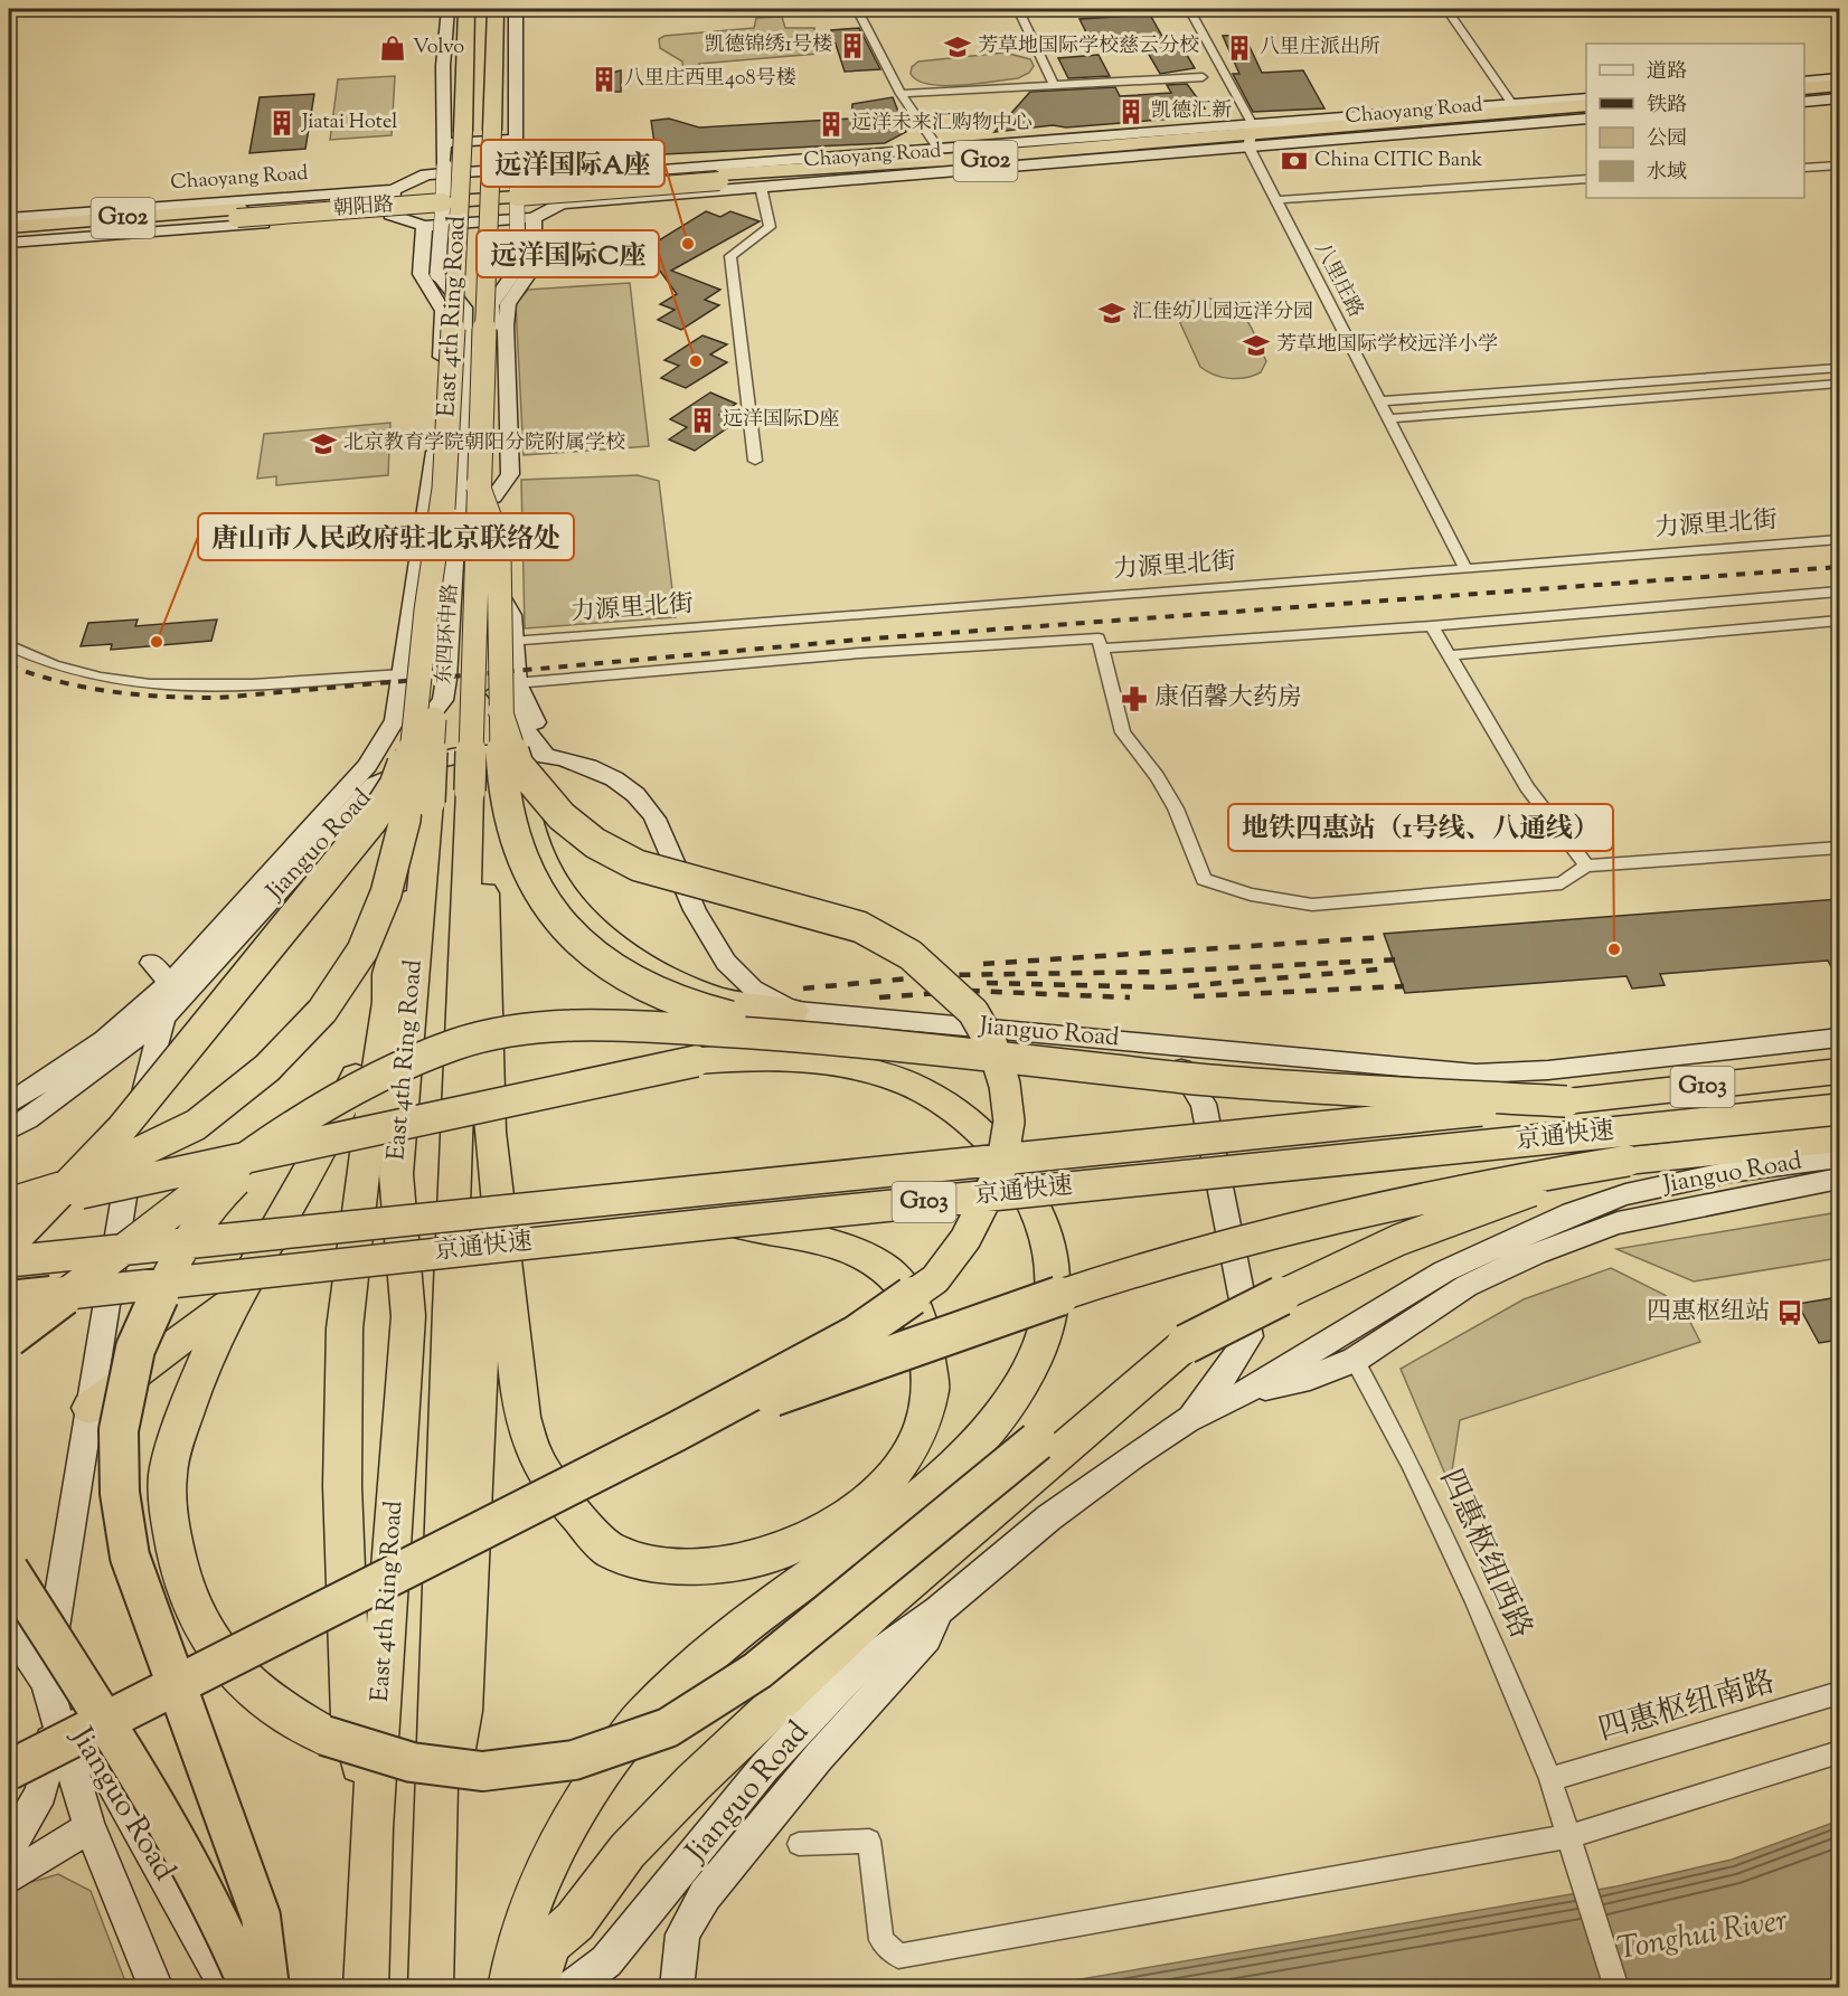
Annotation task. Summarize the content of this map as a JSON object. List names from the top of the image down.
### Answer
{
  "streets": {
    "highway": [
      "Chaoyang Road",
      "G102",
      "朝阳路",
      "East 4th Ring Road",
      "东四环中路",
      "G103",
      "京通快速"
    ],
    "street": [
      "八里庄路",
      "力源里北街",
      "Jianguo Road",
      "四惠枢纽西路",
      "四惠枢纽南路"
    ]
  },
  "crossings": [
    ["Chaoyang Road", "朝阳路"],
    ["Chaoyang Road", "八里庄路"],
    ["朝阳路", "东四环中路"],
    ["八里庄路", "力源里北街"],
    ["East 4th Ring Road", "东四环中路"],
    ["力源里北街", "东四环中路"],
    ["东四环中路", "Jianguo Road"],
    ["四惠枢纽西路", "四惠枢纽南路"]
  ],
  "water": ["Tonghui River"],
  "places": {
    "building": [
      "凯德锦绣1号楼",
      "八里庄派出所",
      "八里庄西里408号楼",
      "凯德汇新",
      "Jiatai Hotel",
      "远洋未来汇购物中心",
      "远洋国际D座"
    ],
    "school or university": [
      "芳草地国际学校慈云分校",
      "汇佳幼儿园远洋分园",
      "芳草地国际学校远洋小学",
      "北京教育学院朝阳分院附属学校"
    ],
    "shop": ["Volvo"],
    "bank": ["China CITIC Bank"],
    "other": [
      "远洋国际A座",
      "远洋国际C座",
      "唐山市人民政府驻北京联络处",
      "地铁四惠站（1号线、八通线）"
    ],
    "pharmacy": ["康佰馨大药房"],
    "bus stop": ["四惠枢纽站"]
  },
  "legend": [
    "道路",
    "铁路",
    "公园",
    "水域"
  ]
}
